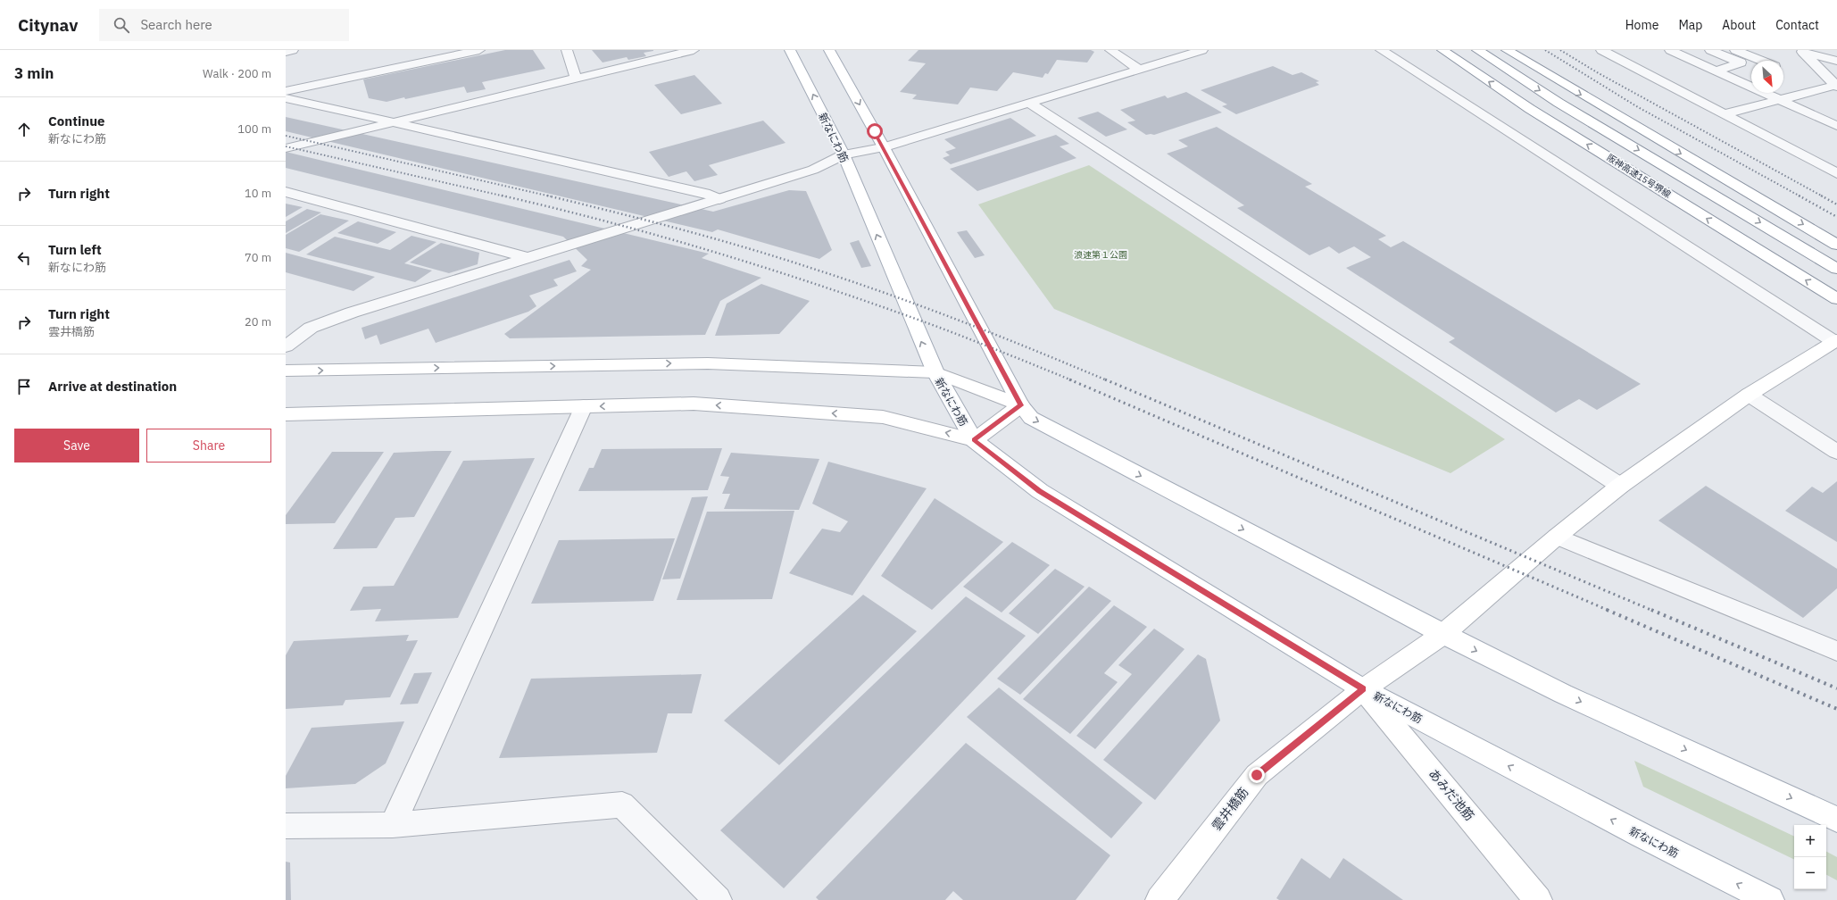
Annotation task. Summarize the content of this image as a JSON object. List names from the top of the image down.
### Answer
{
  "streets": {
    "main road": [
      "新なにわ筋",
      "阪神高速15号堺線",
      "あみだ池筋",
      "雲井橋筋"
    ]
  },
  "crossings": [
    ["新なにわ筋", "あみだ池筋"],
    ["新なにわ筋", "雲井橋筋"],
    ["あみだ池筋", "雲井橋筋"]
  ],
  "parks": ["浪速第１公園"],
  "north": "bottom right",
  "page": {
    "header": "Citynav",
    "search": "Search here",
    "nav": [
      "Home",
      "Map",
      "About",
      "Contact"
    ],
    "heading": ["3 min", "Walk · 200 m"],
    "list": [
      ["Continue", "新なにわ筋", "100 m"],
      ["Turn right", "10 m"],
      ["Turn left", "新なにわ筋", "70 m"],
      ["Turn right", "雲井橋筋", "20 m"],
      "Arrive at destination"
    ],
    "buttons": ["Save", "Share"],
    "map_buttons": ["+", "−"]
  }
}
